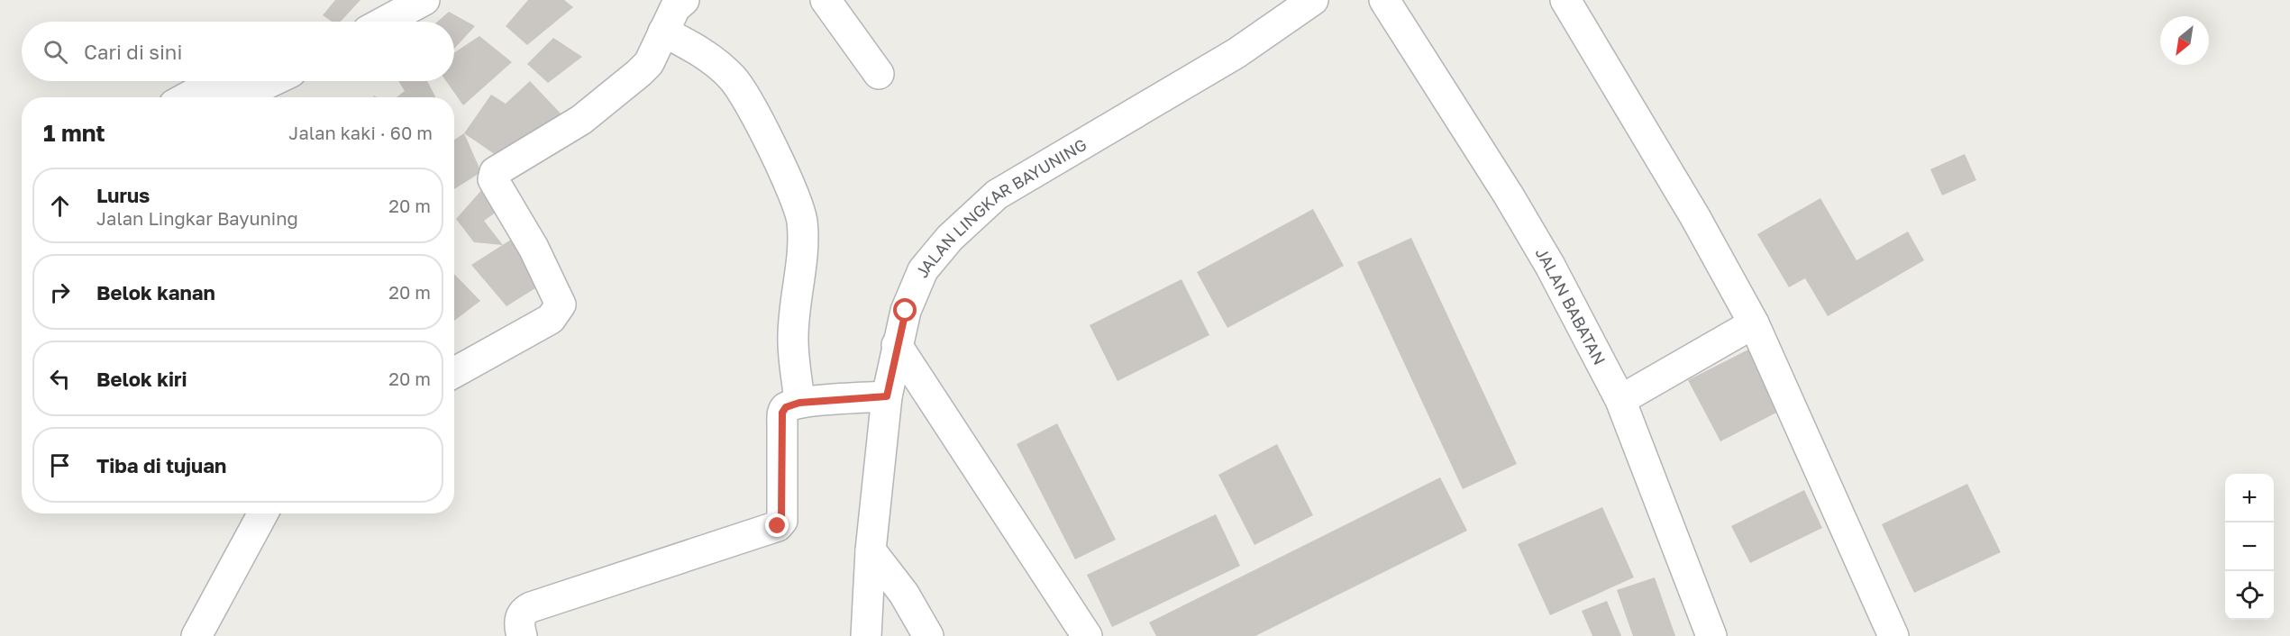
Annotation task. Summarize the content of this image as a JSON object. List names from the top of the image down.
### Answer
{
  "streets": {
    "street": ["JALAN LINGKAR BAYUNING", "JALAN BABATAN"]
  },
  "north": "bottom left",
  "page": {
    "search": "Cari di sini",
    "heading": ["1 mnt", "Jalan kaki · 60 m"],
    "list": [
      ["Lurus", "Jalan Lingkar Bayuning", "20 m"],
      ["Belok kanan", "20 m"],
      ["Belok kiri", "20 m"],
      "Tiba di tujuan"
    ],
    "map_buttons": ["+", "−"]
  }
}
